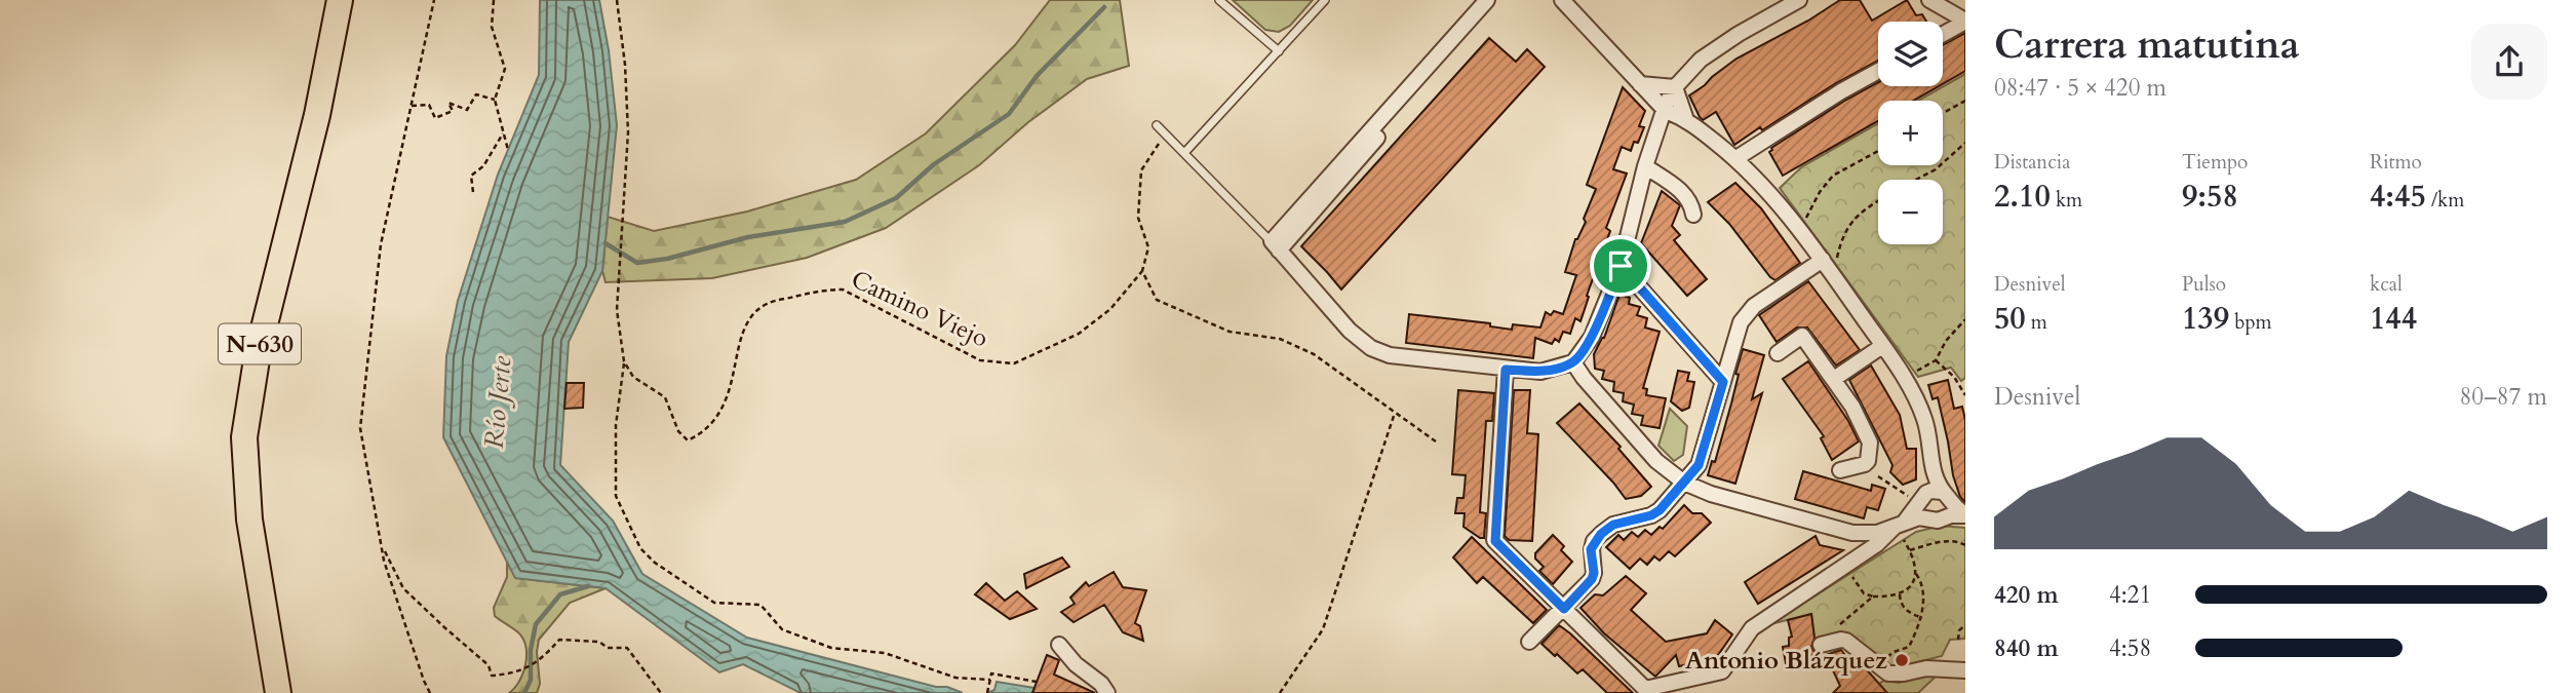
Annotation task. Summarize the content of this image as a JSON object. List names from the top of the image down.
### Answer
{
  "streets": {
    "highway": ["N-630"],
    "path": ["Camino Viejo"]
  },
  "water": ["Río Jerte"],
  "places": ["Antonio Blázquez"],
  "page": {
    "heading": ["Carrera matutina", "08:47 · 5 × 420 m"],
    "map_buttons": ["+", "−"],
    "stats": [
      ["Distancia", "2.10 km"],
      ["Tiempo", "9:58"],
      ["Ritmo", "4:45 /km"],
      ["Desnivel", "50 m"],
      ["Pulso", "139 bpm"],
      ["kcal", "144"]
    ],
    "chart": ["Desnivel", "80–87 m"],
    "list": [
      {
        "name": "420 m",
        "note": "4:21"
      },
      {
        "name": "840 m",
        "note": "4:58"
      }
    ]
  }
}
